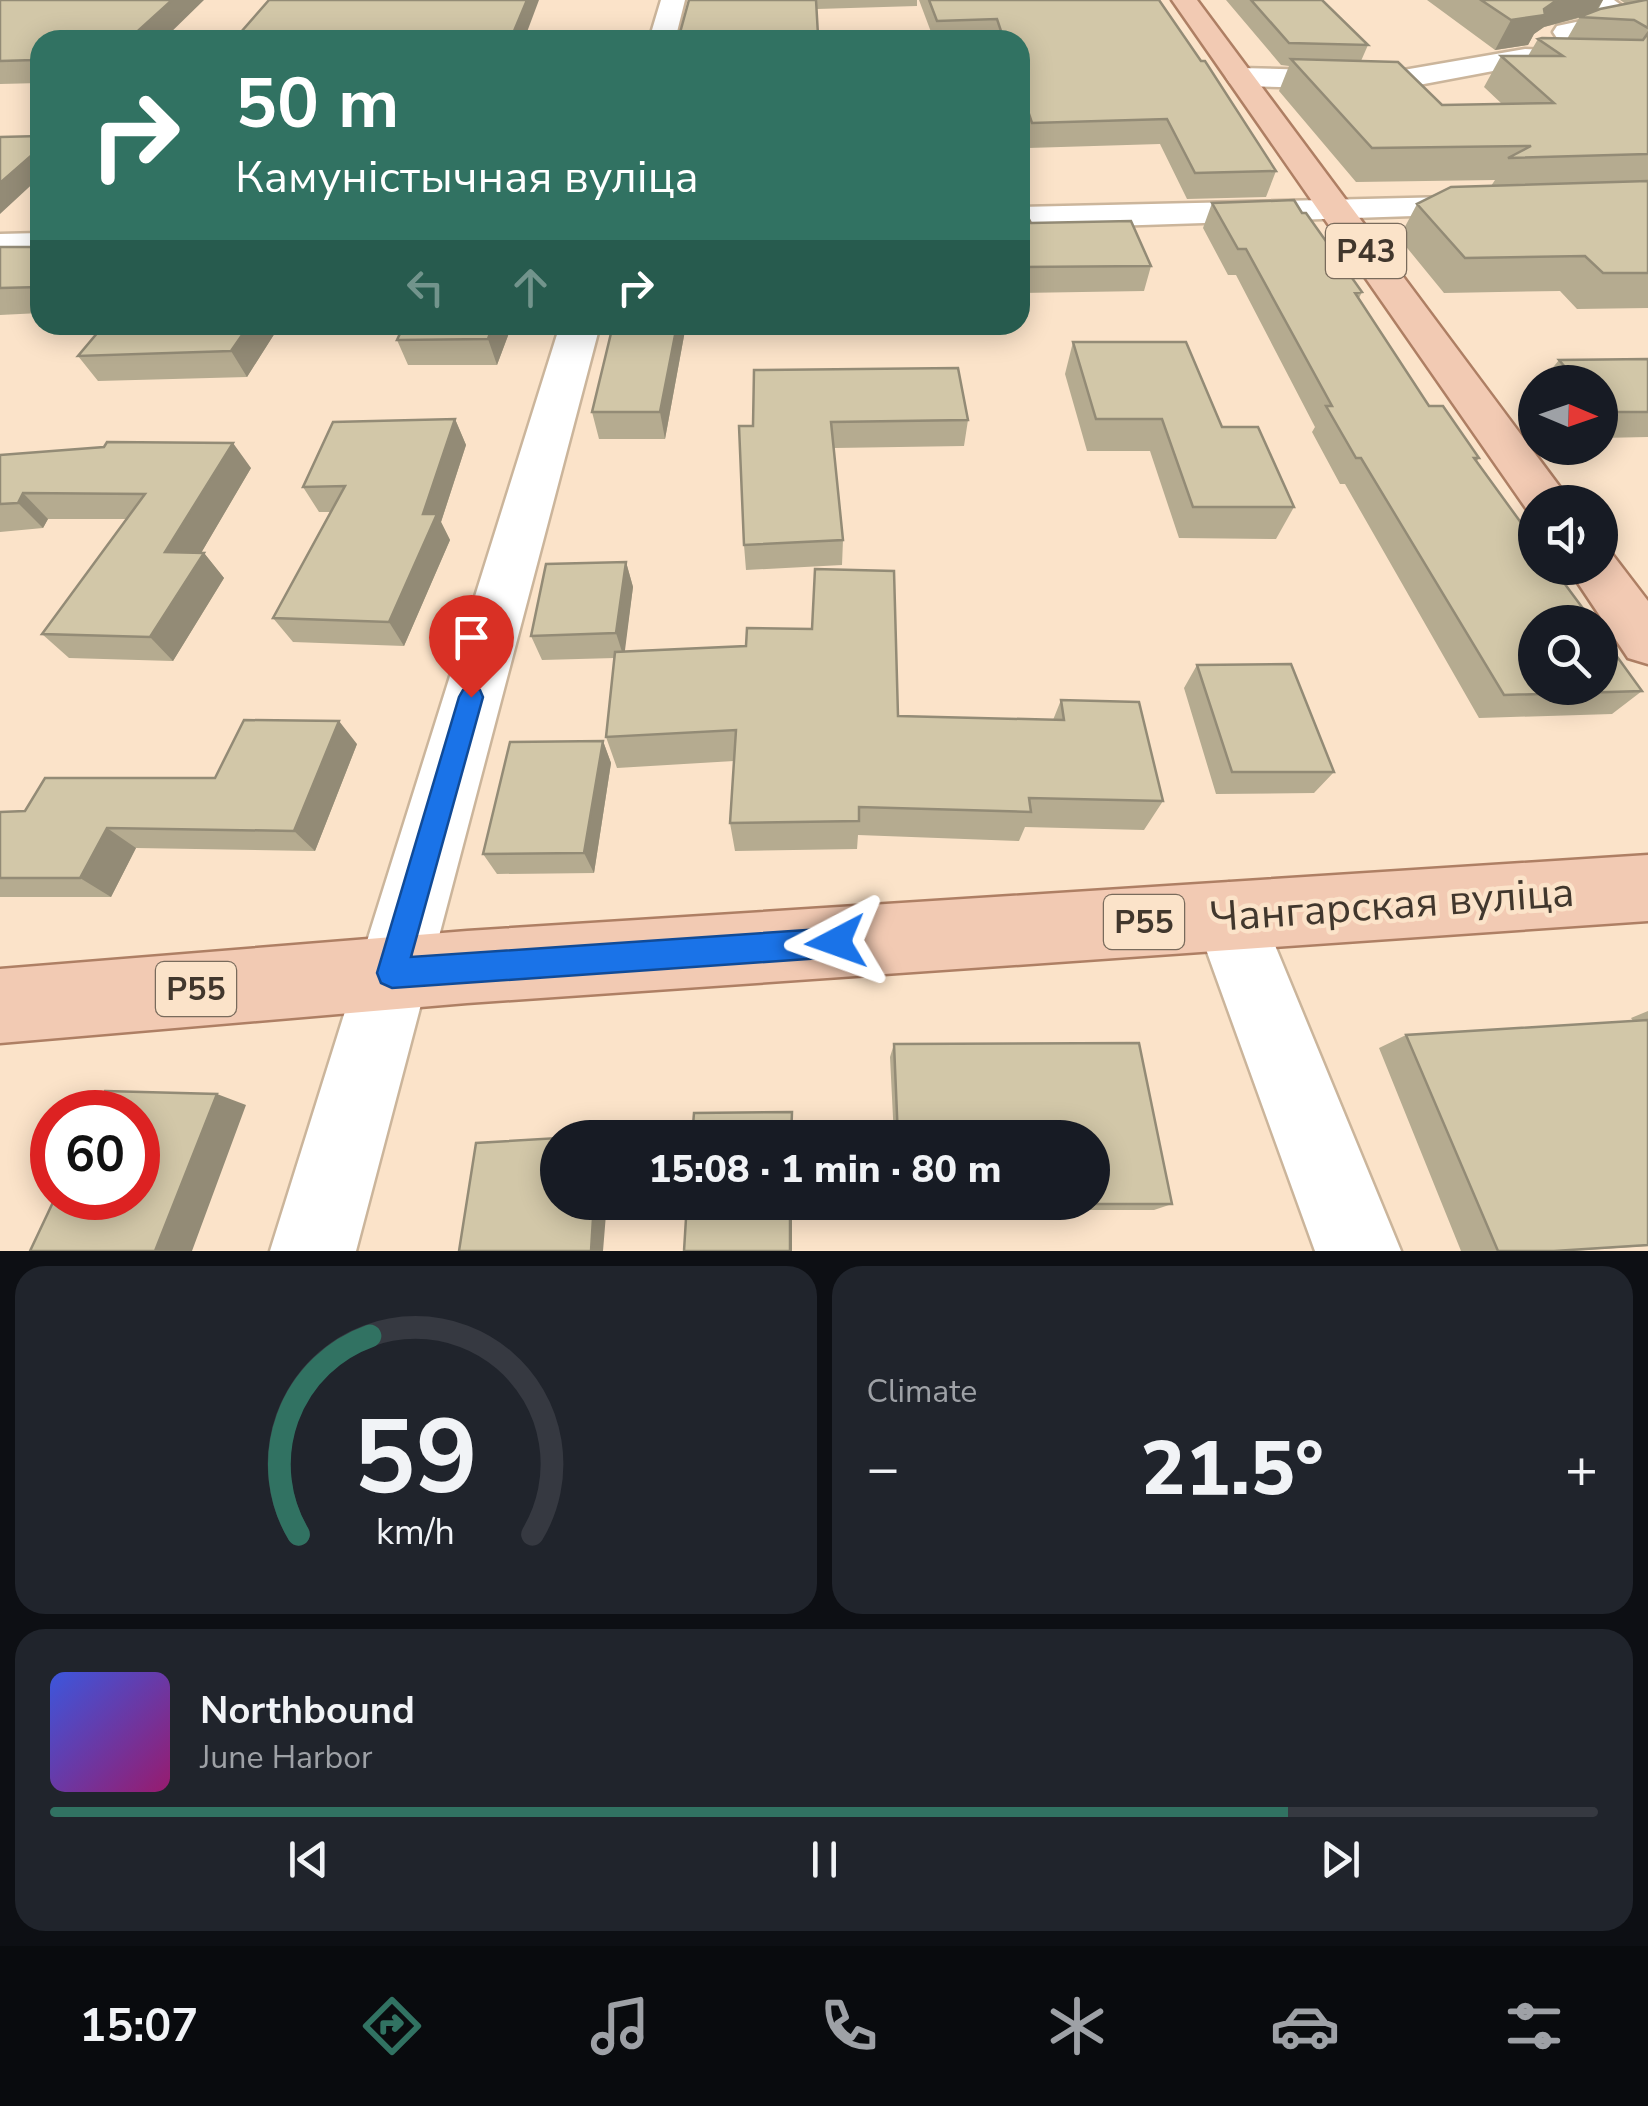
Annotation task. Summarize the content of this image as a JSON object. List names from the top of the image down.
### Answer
{
  "streets": {
    "main road": ["Р43", "Чангарская вуліца", "Р55"]
  },
  "north": "right",
  "page": {
    "turn": ["50 m", "Камуністычная вуліца"],
    "limit": "60",
    "trip": "15:08 · 1 min · 80 m",
    "tile": "Climate",
    "heat": ["−", "21.5°", "+"],
    "song": ["Northbound", "June Harbor"],
    "tabs": "15:07",
    "gauge": ["59", "km/h"]
  }
}
